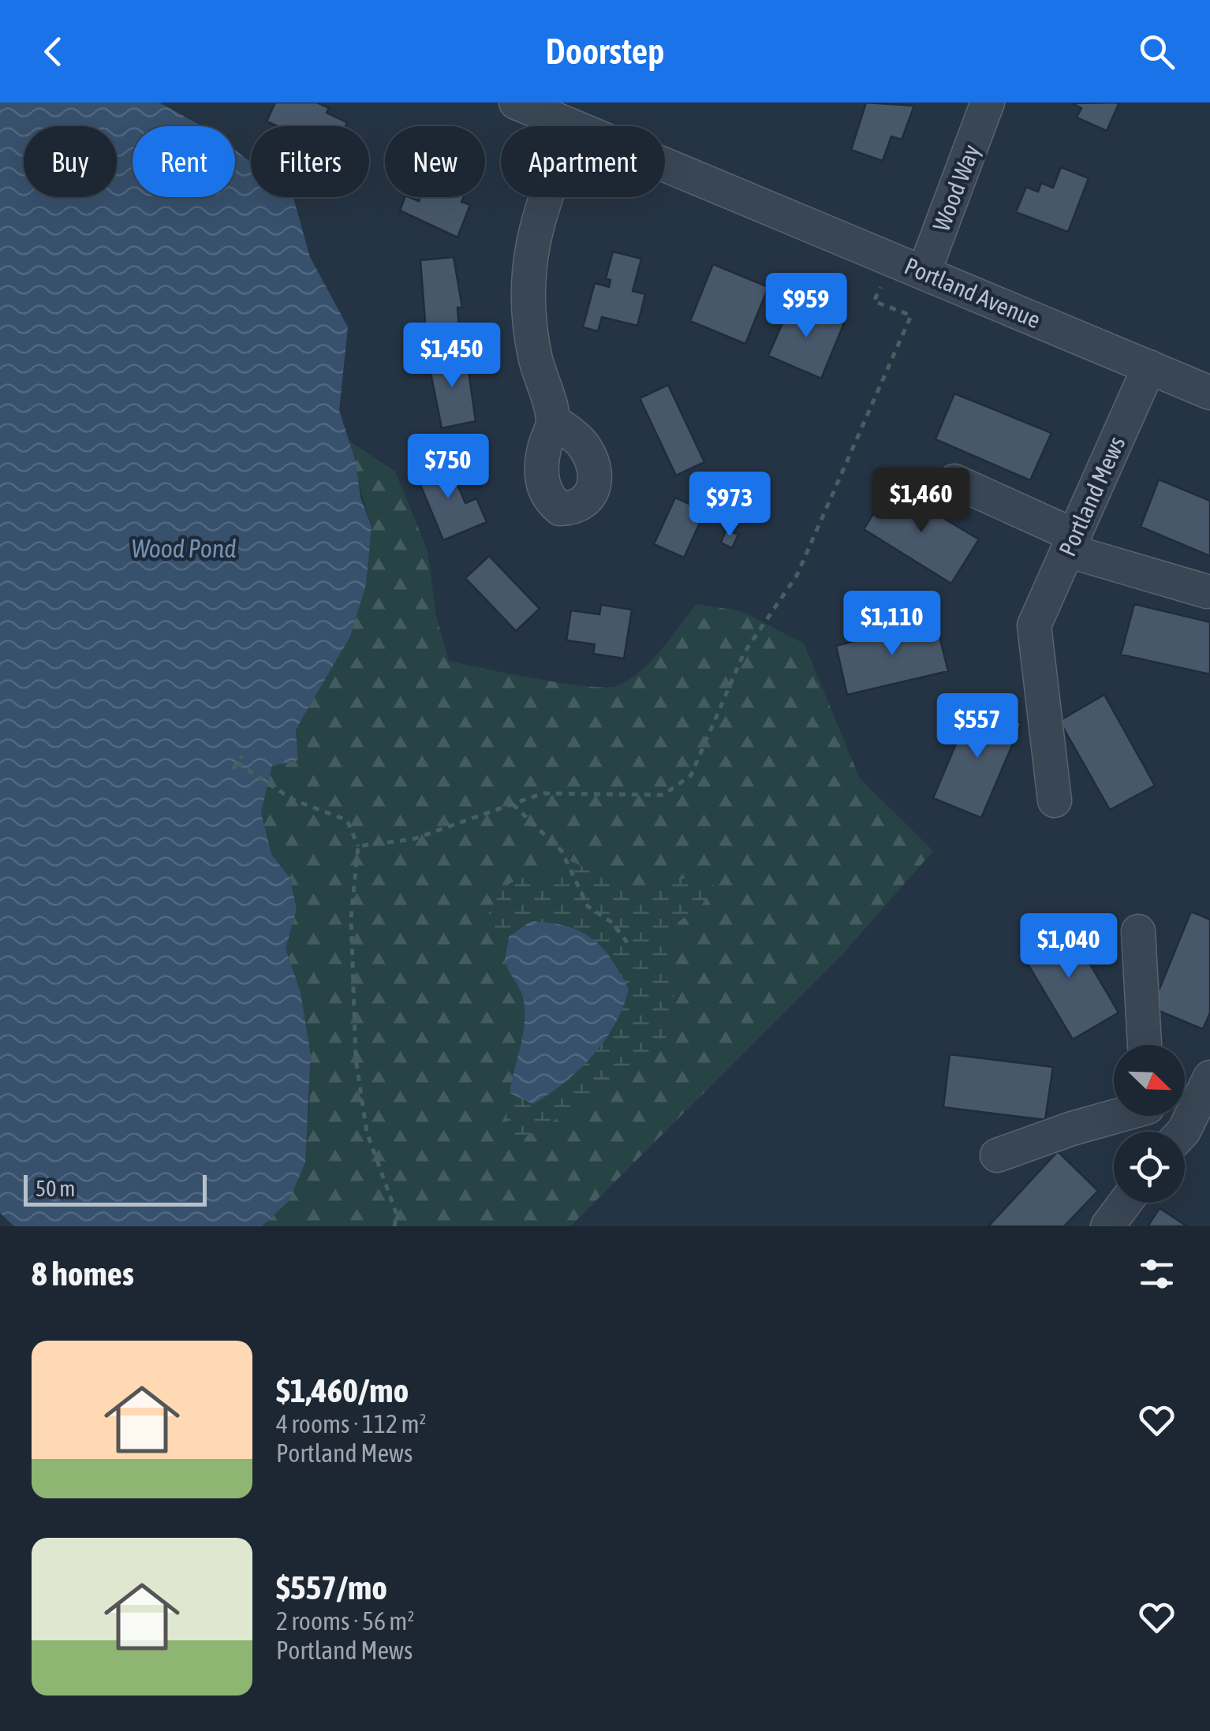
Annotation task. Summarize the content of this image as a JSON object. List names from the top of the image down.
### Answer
{
  "streets": {
    "street": ["Wood Way", "Portland Avenue", "Portland Mews"]
  },
  "crossings": [
    ["Wood Way", "Portland Avenue"],
    ["Portland Avenue", "Portland Mews"]
  ],
  "water": ["Wood Pond"],
  "scale_bar": "50 m",
  "north": "bottom right",
  "page": {
    "header": "Doorstep",
    "chip": [
      "Buy",
      "Rent",
      "Filters",
      "New",
      "Apartment"
    ],
    "price": [
      "$959",
      "$1,450",
      "$750",
      "$1,460",
      "$973",
      "$1,110",
      "$557",
      "$1,040"
    ],
    "scale": "50 m",
    "heading": "8 homes",
    "list": [
      {
        "name": "$1,460/mo",
        "note": "4 rooms · 112 m² · Portland Mews"
      },
      {
        "name": "$557/mo",
        "note": "2 rooms · 56 m² · Portland Mews"
      }
    ]
  }
}
